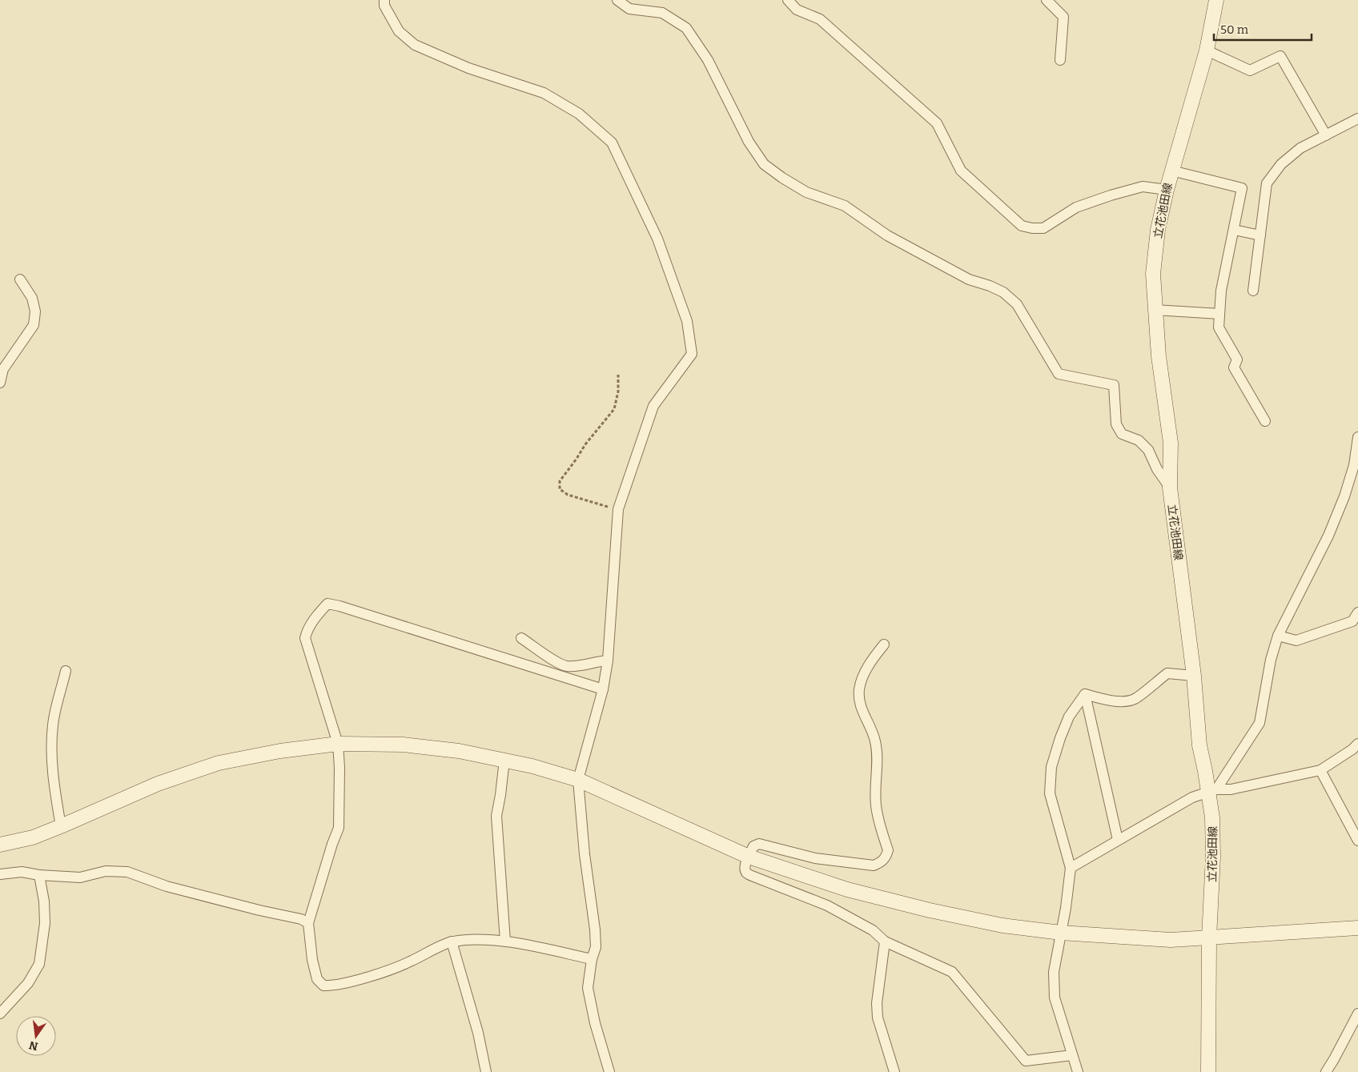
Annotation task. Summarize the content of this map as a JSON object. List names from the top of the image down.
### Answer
{
  "streets": {
    "street": ["立花池田線"]
  },
  "scale_bar": "50 m",
  "north": "bottom"
}
